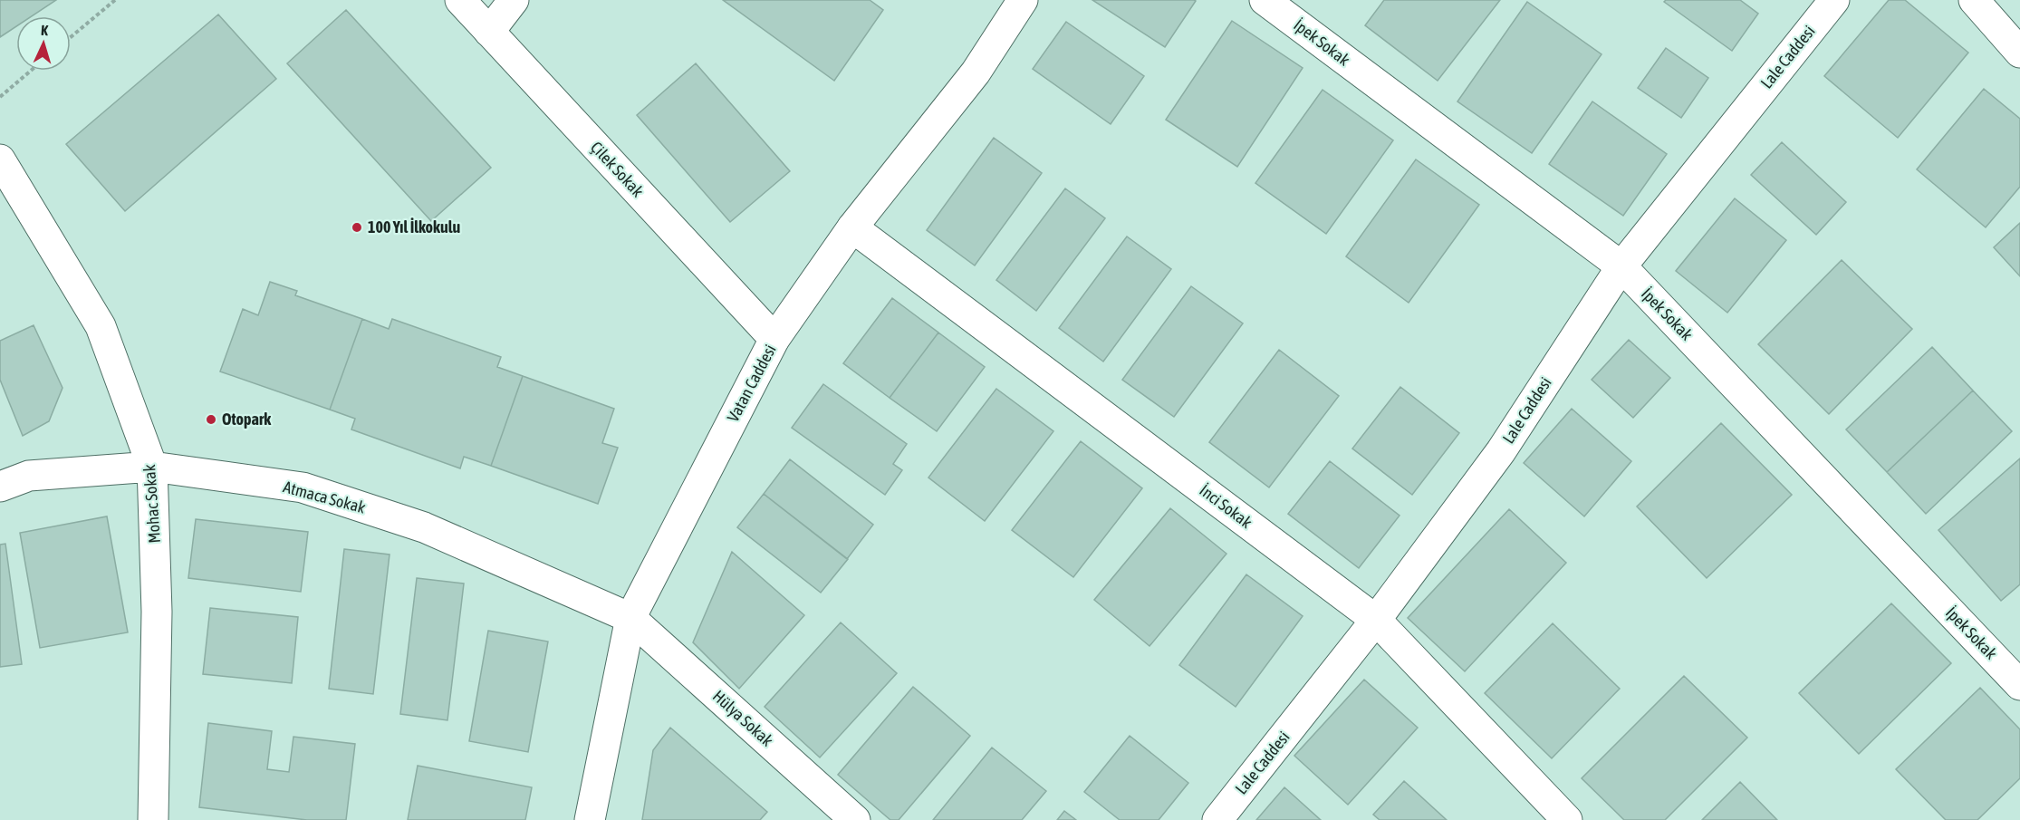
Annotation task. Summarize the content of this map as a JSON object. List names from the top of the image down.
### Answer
{
  "streets": {
    "street": [
      "İpek Sokak",
      "Lale Caddesi",
      "Çilek Sokak",
      "Vatan Caddesi",
      "Atmaca Sokak",
      "Mohac Sokak",
      "İnci Sokak",
      "Hülya Sokak"
    ]
  },
  "crossings": [
    ["İpek Sokak", "Lale Caddesi"],
    ["Lale Caddesi", "İnci Sokak"],
    ["Çilek Sokak", "Vatan Caddesi"],
    ["Vatan Caddesi", "Atmaca Sokak"],
    ["Vatan Caddesi", "İnci Sokak"],
    ["Vatan Caddesi", "Hülya Sokak"],
    ["Atmaca Sokak", "Mohac Sokak"],
    ["Atmaca Sokak", "Hülya Sokak"]
  ],
  "places": ["100 Yıl İlkokulu", "Otopark"],
  "north": "top"
}
